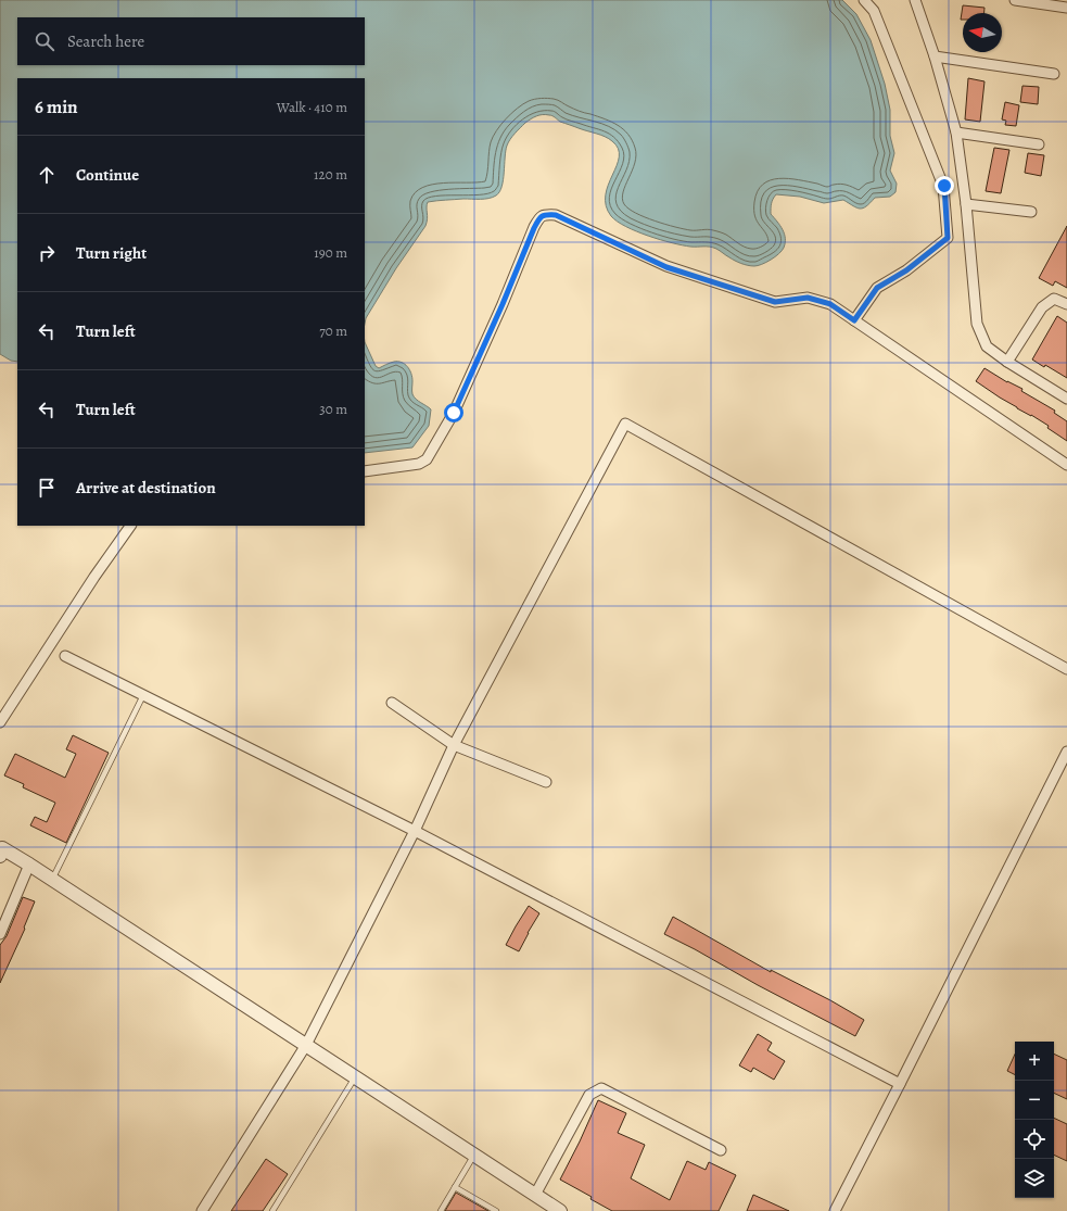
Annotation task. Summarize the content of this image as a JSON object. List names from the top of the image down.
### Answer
{
  "north": "left",
  "page": {
    "search": "Search here",
    "heading": ["6 min", "Walk · 410 m"],
    "list": [
      ["Continue", "120 m"],
      ["Turn right", "190 m"],
      ["Turn left", "70 m"],
      ["Turn left", "30 m"],
      "Arrive at destination"
    ],
    "map_buttons": ["+", "−"]
  }
}
